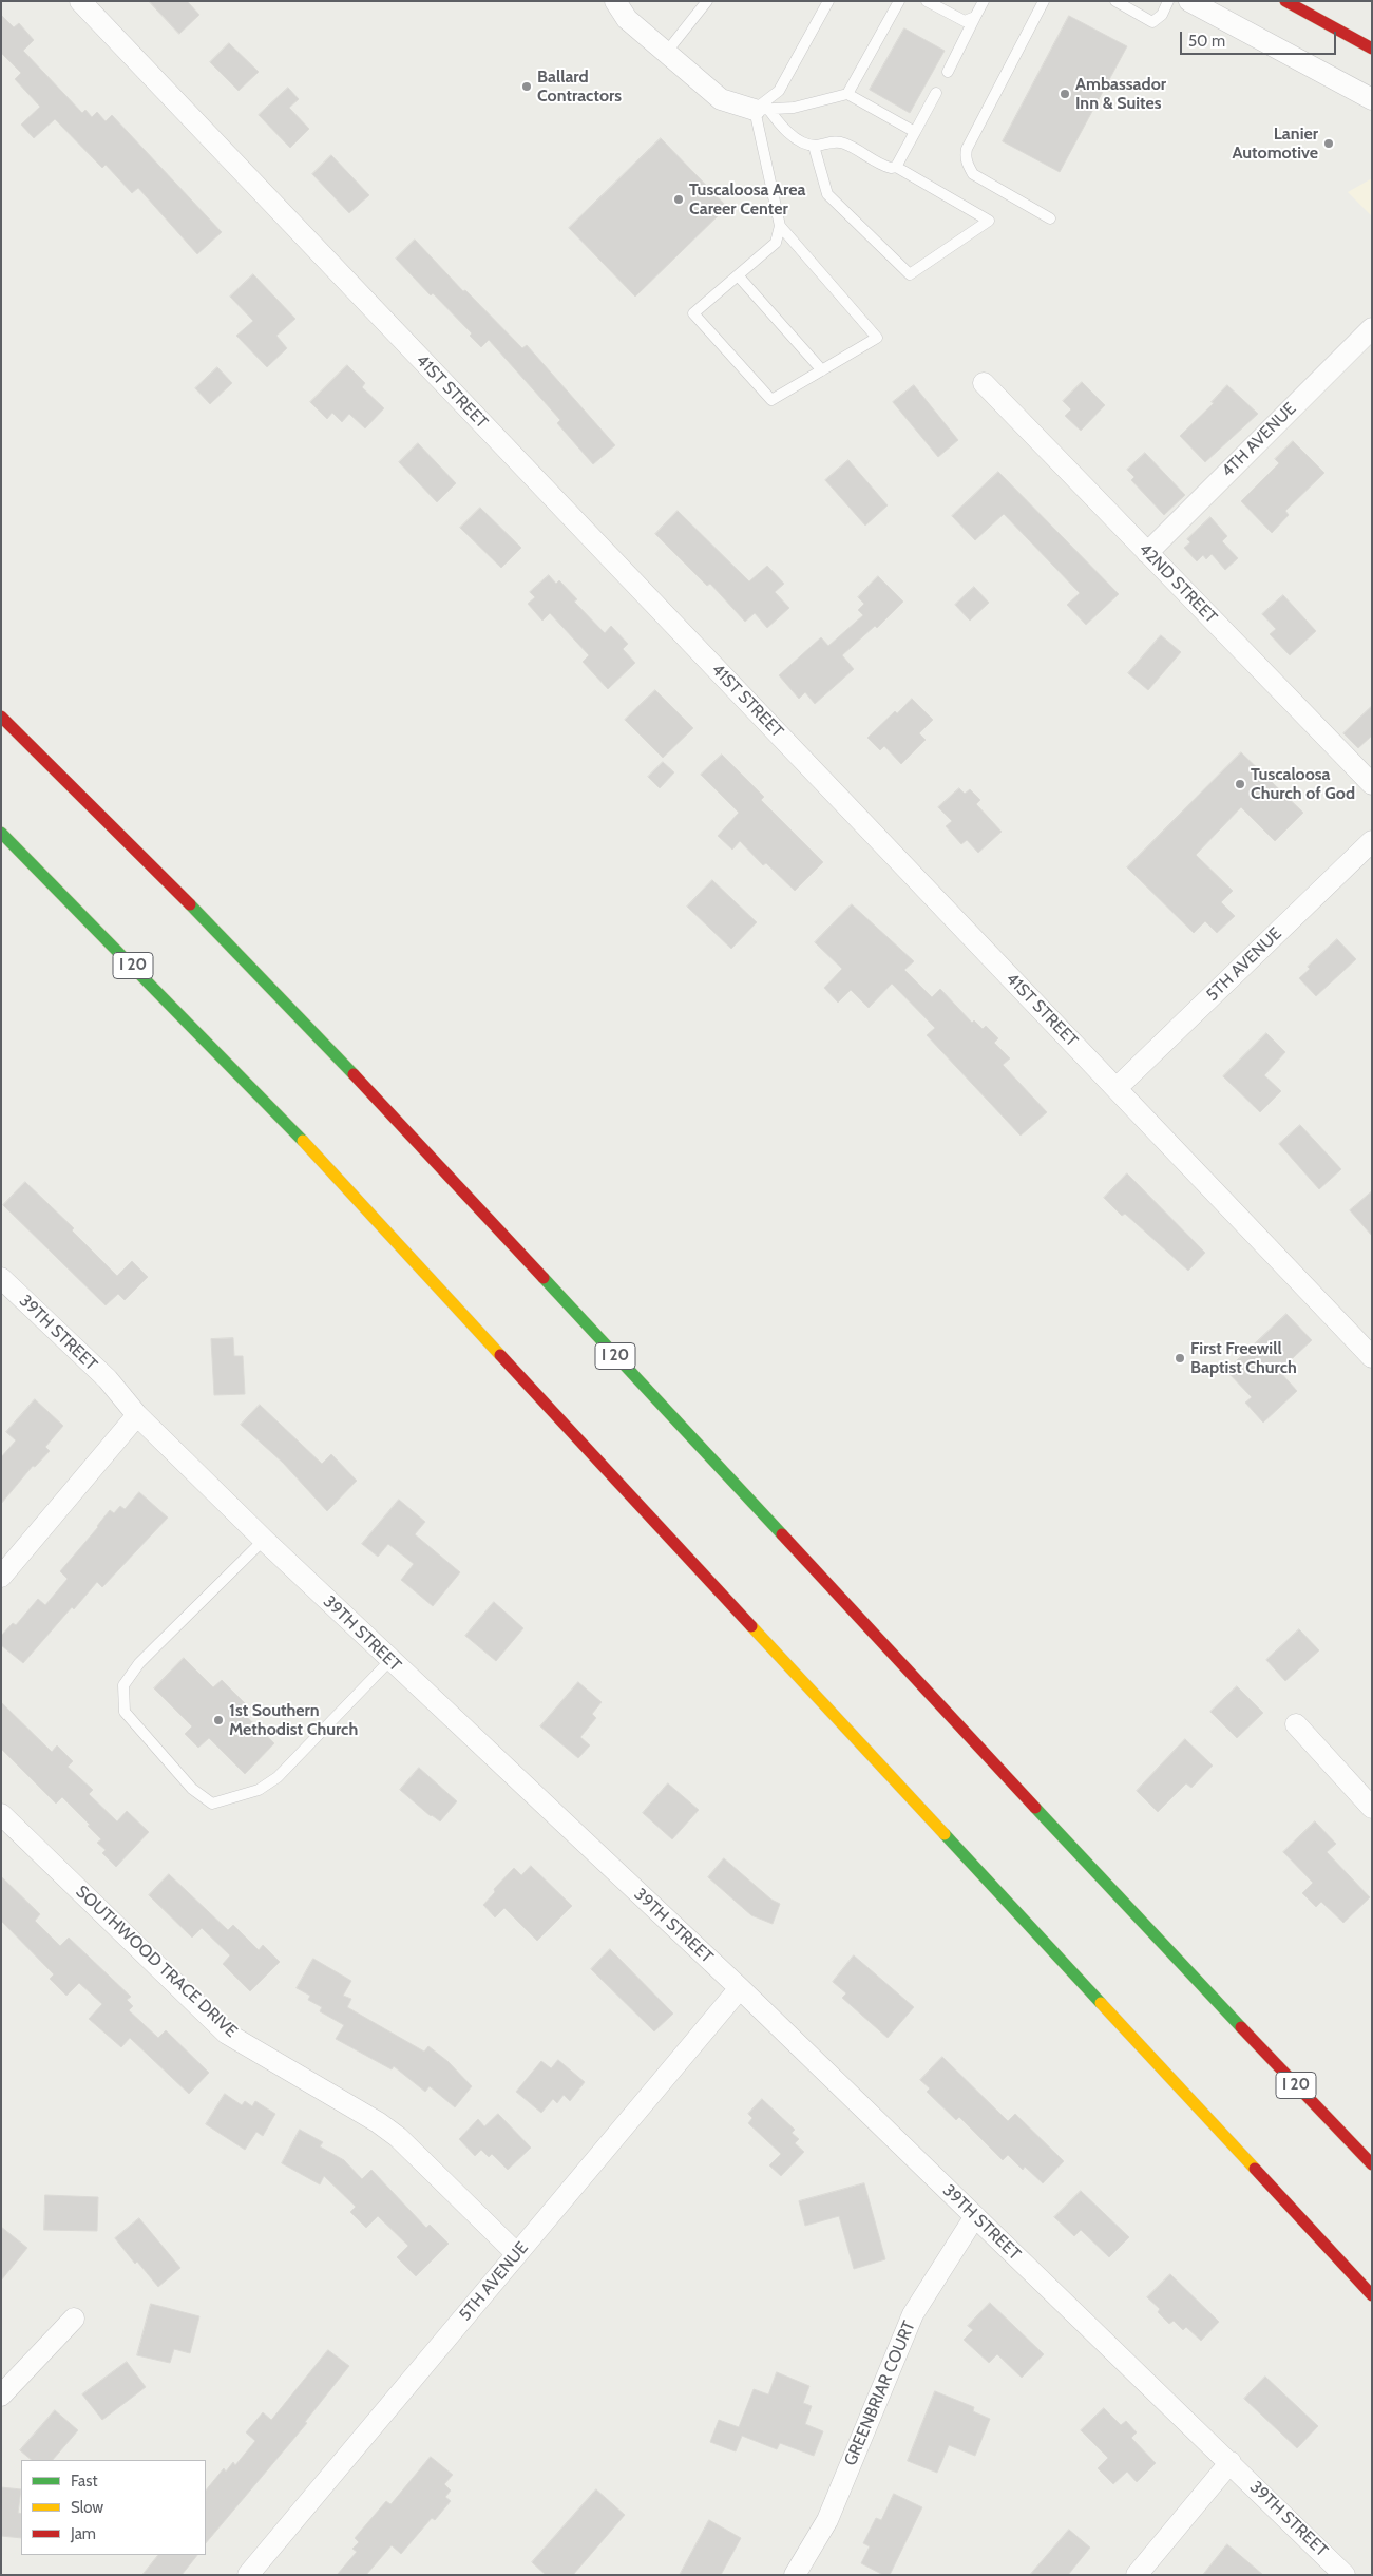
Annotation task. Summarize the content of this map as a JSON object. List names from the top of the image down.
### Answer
{
  "streets": {
    "main road": ["I 20"],
    "street": [
      "41ST STREET",
      "4TH AVENUE",
      "42ND STREET",
      "5TH AVENUE",
      "39TH STREET",
      "SOUTHWOOD TRACE DRIVE",
      "GREENBRIAR COURT"
    ]
  },
  "crossings": [
    ["41ST STREET", "5TH AVENUE"],
    ["4TH AVENUE", "42ND STREET"],
    ["5TH AVENUE", "39TH STREET"],
    ["5TH AVENUE", "SOUTHWOOD TRACE DRIVE"],
    ["39TH STREET", "GREENBRIAR COURT"]
  ],
  "places": [
    "Ballard Contractors",
    "Ambassador Inn & Suites",
    "Lanier Automotive",
    "Tuscaloosa Area Career Center",
    "Tuscaloosa Church of God",
    "First Freewill Baptist Church",
    "1st Southern Methodist Church"
  ],
  "legend": ["Fast", "Slow", "Jam"],
  "scale_bar": "50 m"
}
